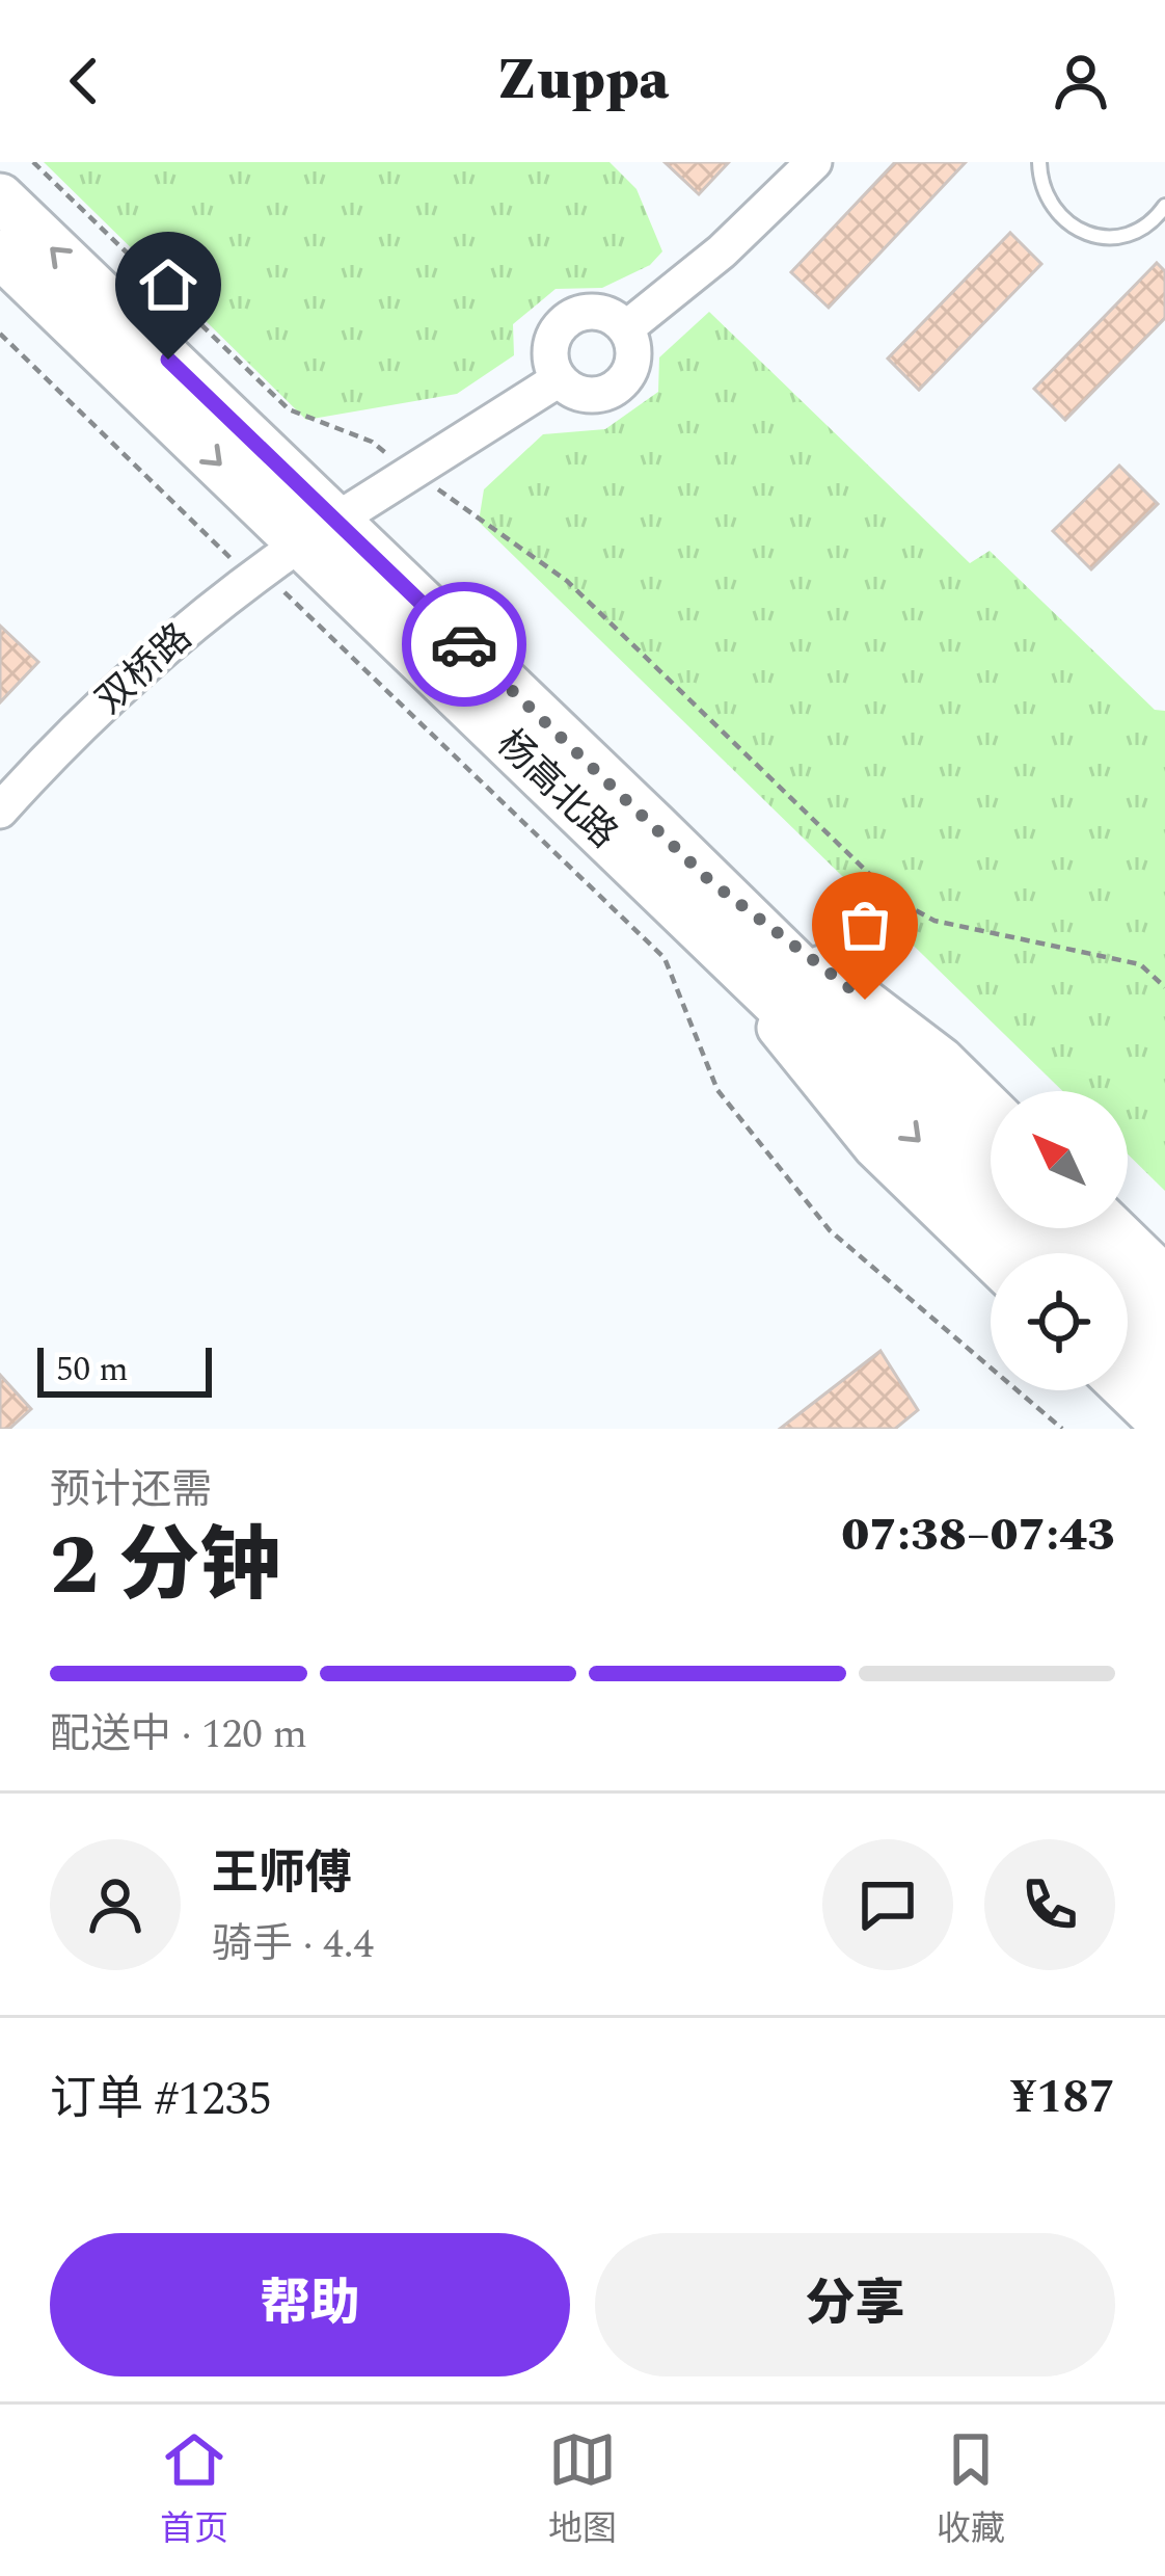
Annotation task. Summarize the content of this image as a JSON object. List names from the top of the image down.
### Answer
{
  "streets": {
    "highway": ["杨高北路"],
    "street": ["双桥路"]
  },
  "crossings": [
    ["双桥路", "杨高北路"]
  ],
  "scale_bar": "50 m",
  "north": "top left",
  "page": {
    "header": "Zuppa",
    "scale": "50 m",
    "heading": ["2 分钟", "预计还需", "07:38–07:43"],
    "panel": [
      "王师傅",
      "骑手 · 4.4",
      "订单 #1235",
      "¥187"
    ],
    "bar": "配送中 · 120 m",
    "buttons": ["帮助", "分享"],
    "tabs": ["首页", "地图", "收藏"]
  }
}
